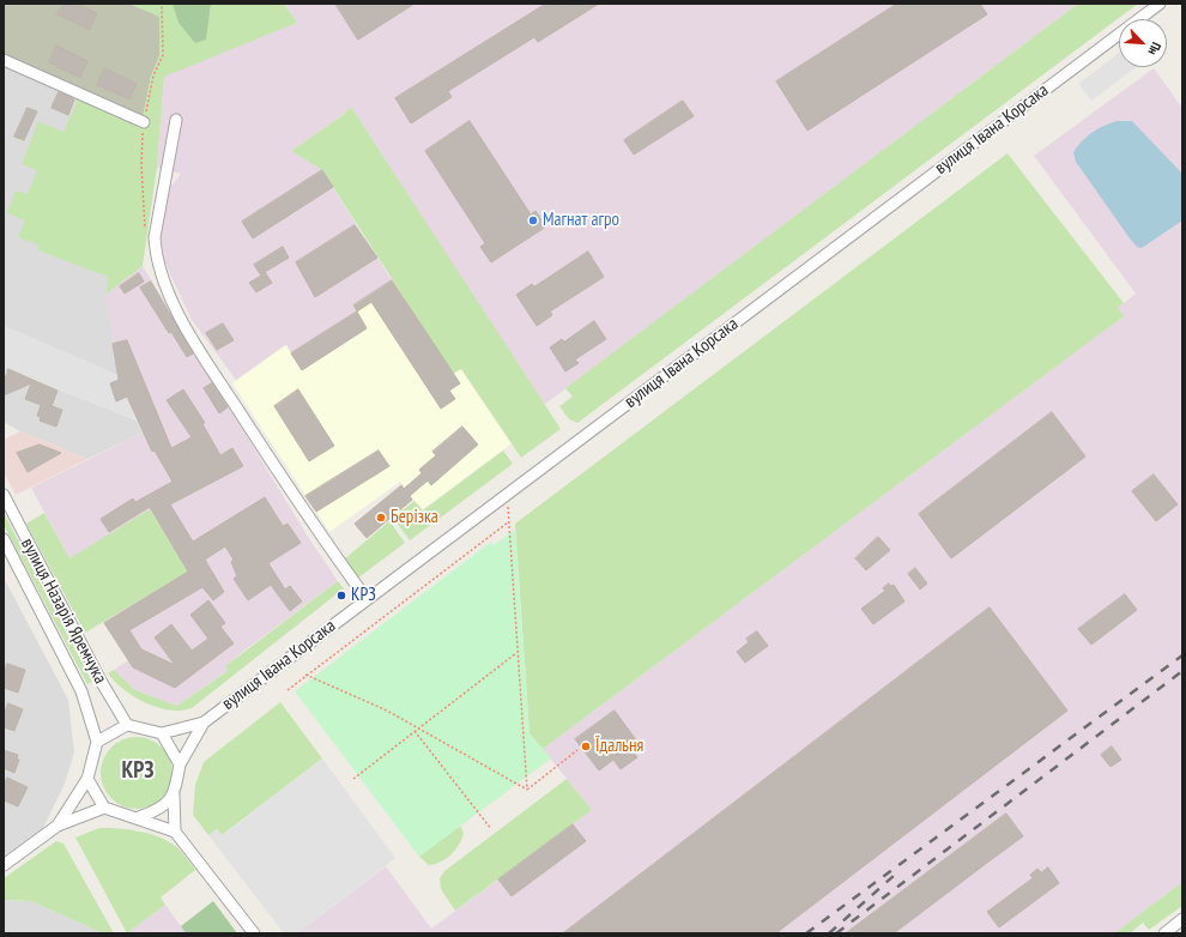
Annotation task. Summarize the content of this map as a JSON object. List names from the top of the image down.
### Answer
{
  "streets": {
    "street": ["вулиця Івана Корсака", "вулиця Назарія Яремчука"]
  },
  "districts": ["КРЗ"],
  "places": [
    "Магнат агро",
    "Берізка",
    "КРЗ",
    "Їдальня"
  ],
  "north": "bottom right"
}
